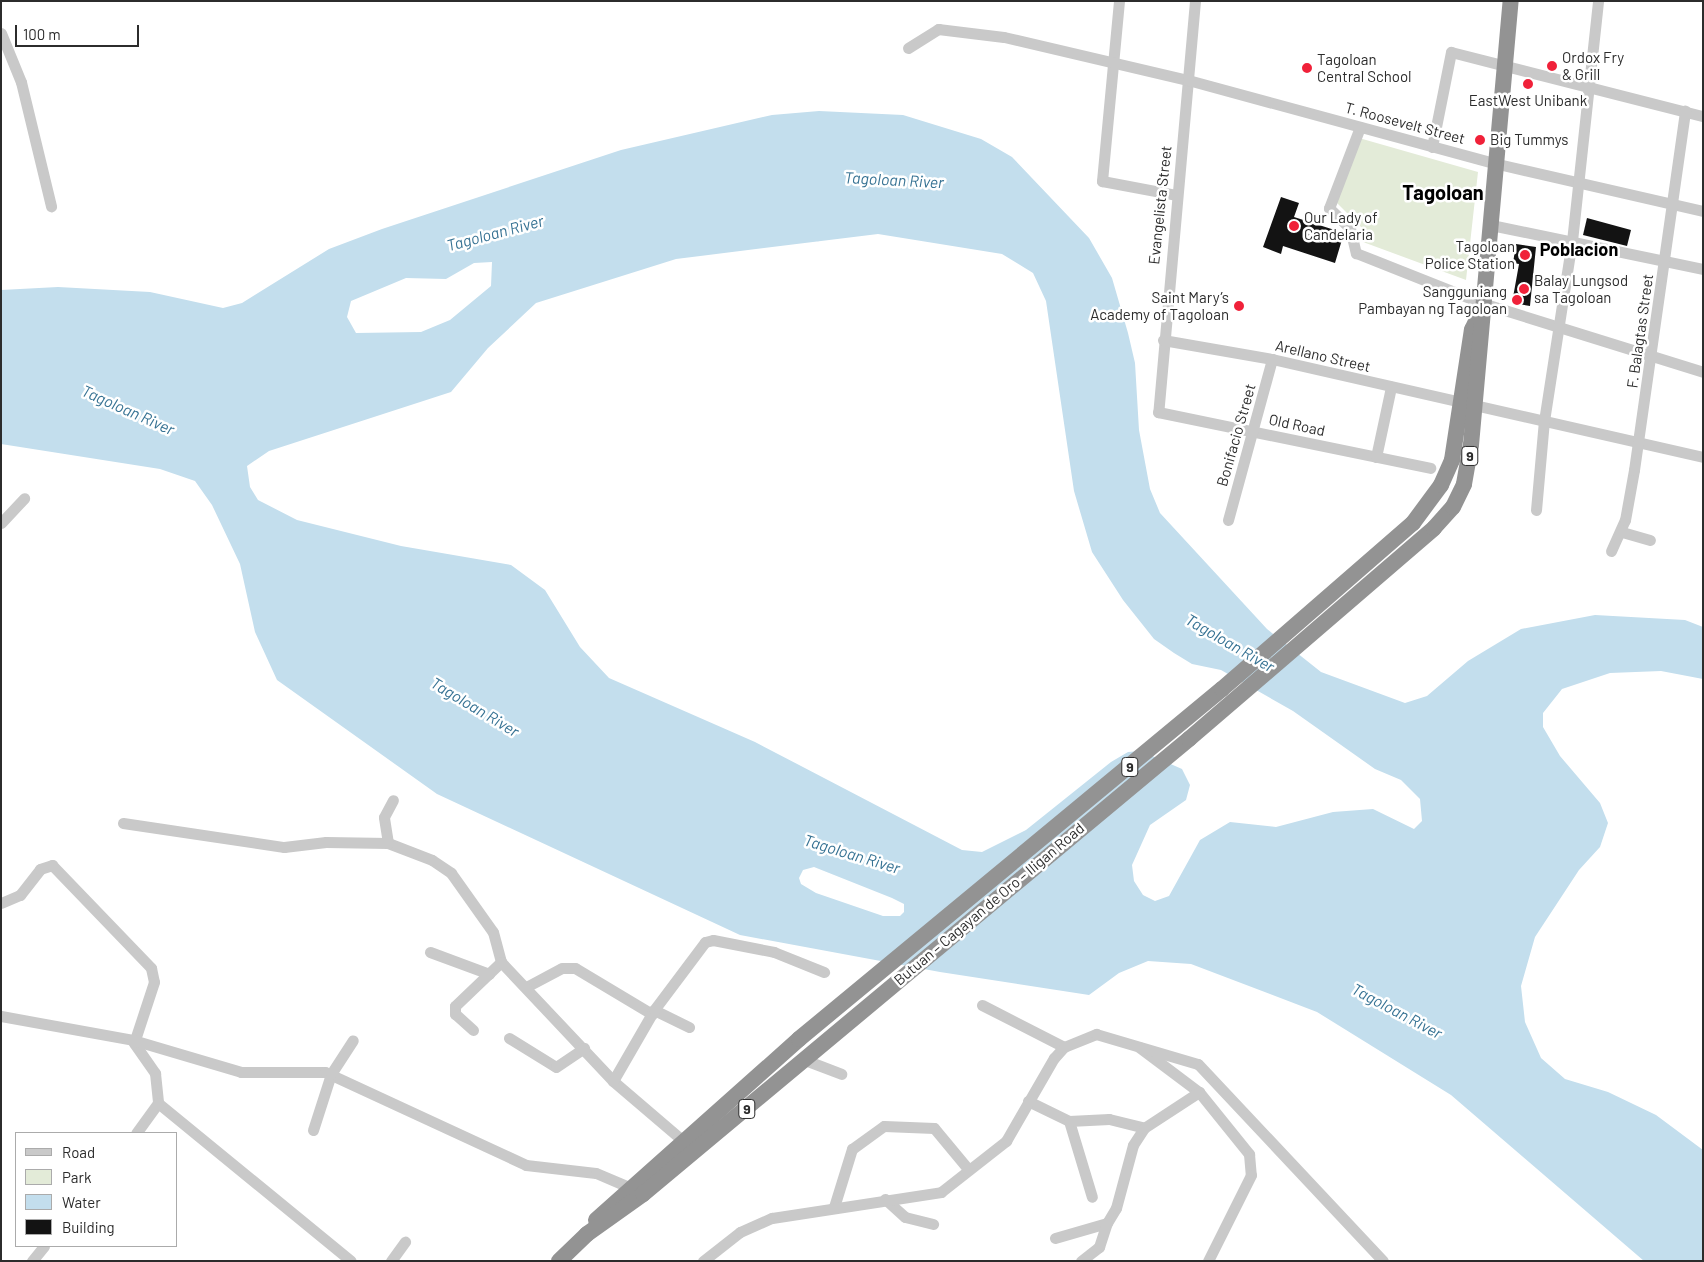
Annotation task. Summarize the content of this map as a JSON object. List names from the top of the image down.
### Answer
{
  "streets": {
    "highway": ["9", "Butuan – Cagayan de Oro – Iligan Road"],
    "street": [
      "T. Roosevelt Street",
      "Evangelista Street",
      "F. Balagtas Street",
      "Arellano Street",
      "Old Road",
      "Bonifacio Street"
    ]
  },
  "crossings": [
    ["T. Roosevelt Street", "Evangelista Street"],
    ["T. Roosevelt Street", "F. Balagtas Street"],
    ["T. Roosevelt Street", "9"],
    ["Evangelista Street", "Arellano Street"],
    ["Evangelista Street", "Old Road"],
    ["F. Balagtas Street", "Arellano Street"],
    ["Arellano Street", "Bonifacio Street"],
    ["Arellano Street", "9"],
    ["Old Road", "Bonifacio Street"],
    ["9", "Butuan – Cagayan de Oro – Iligan Road"]
  ],
  "districts": ["Tagoloan", "Poblacion"],
  "water": ["Tagoloan River"],
  "places": [
    "Ordox Fry & Grill",
    "Tagoloan Central School",
    "EastWest Unibank",
    "Big Tummys",
    "Our Lady of Candelaria",
    "Tagoloan Police Station",
    "Balay Lungsod sa Tagoloan",
    "Sangguniang Pambayan ng Tagoloan",
    "Saint Mary’s Academy of Tagoloan"
  ],
  "legend": [
    "Road",
    "Park",
    "Water",
    "Building"
  ],
  "scale_bar": "100 m"
}
